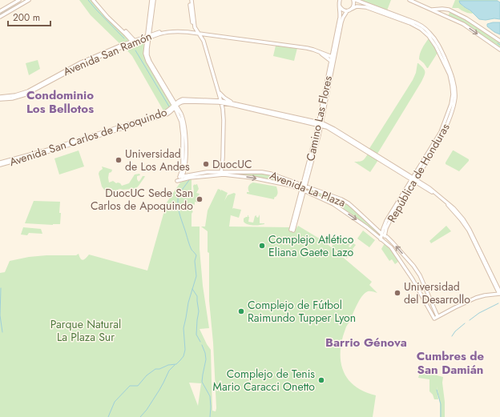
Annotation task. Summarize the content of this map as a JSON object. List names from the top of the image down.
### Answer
{
  "streets": {
    "street": [
      "Avenida San Ramón",
      "Camino Las Flores",
      "Avenida San Carlos de Apoquindo",
      "República de Honduras",
      "Avenida La Plaza"
    ]
  },
  "crossings": [
    ["Avenida San Ramón", "Camino Las Flores"],
    ["Camino Las Flores", "Avenida San Carlos de Apoquindo"],
    ["Camino Las Flores", "Avenida La Plaza"],
    ["Avenida San Carlos de Apoquindo", "República de Honduras"],
    ["Avenida San Carlos de Apoquindo", "Avenida La Plaza"],
    ["República de Honduras", "Avenida La Plaza"]
  ],
  "districts": ["Condominio Los Bellotos", "Barrio Génova", "Cumbres de San Damián"],
  "parks": ["Parque Natural La Plaza Sur"],
  "places": [
    "Universidad de Los Andes",
    "DuocUC",
    "DuocUC Sede San Carlos de Apoquindo",
    "Complejo Atlético Eliana Gaete Lazo",
    "Universidad del Desarrollo",
    "Complejo de Fútbol Raimundo Tupper Lyon",
    "Complejo de Tenis Mario Caracci Onetto"
  ],
  "scale_bar": "200 m"
}
